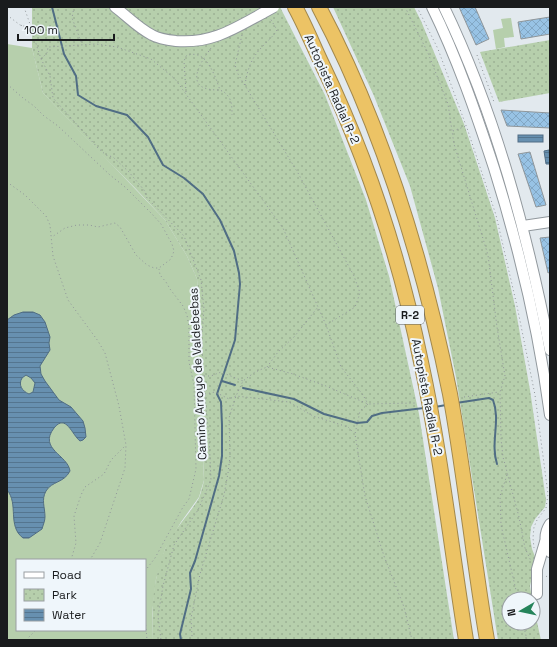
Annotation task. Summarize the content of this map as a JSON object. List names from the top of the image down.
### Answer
{
  "streets": {
    "highway": ["Autopista Radial R-2", "R-2"],
    "path": ["Camino Arroyo de Valdebebas"]
  },
  "legend": ["Road", "Park", "Water"],
  "scale_bar": "100 m",
  "north": "left"
}
